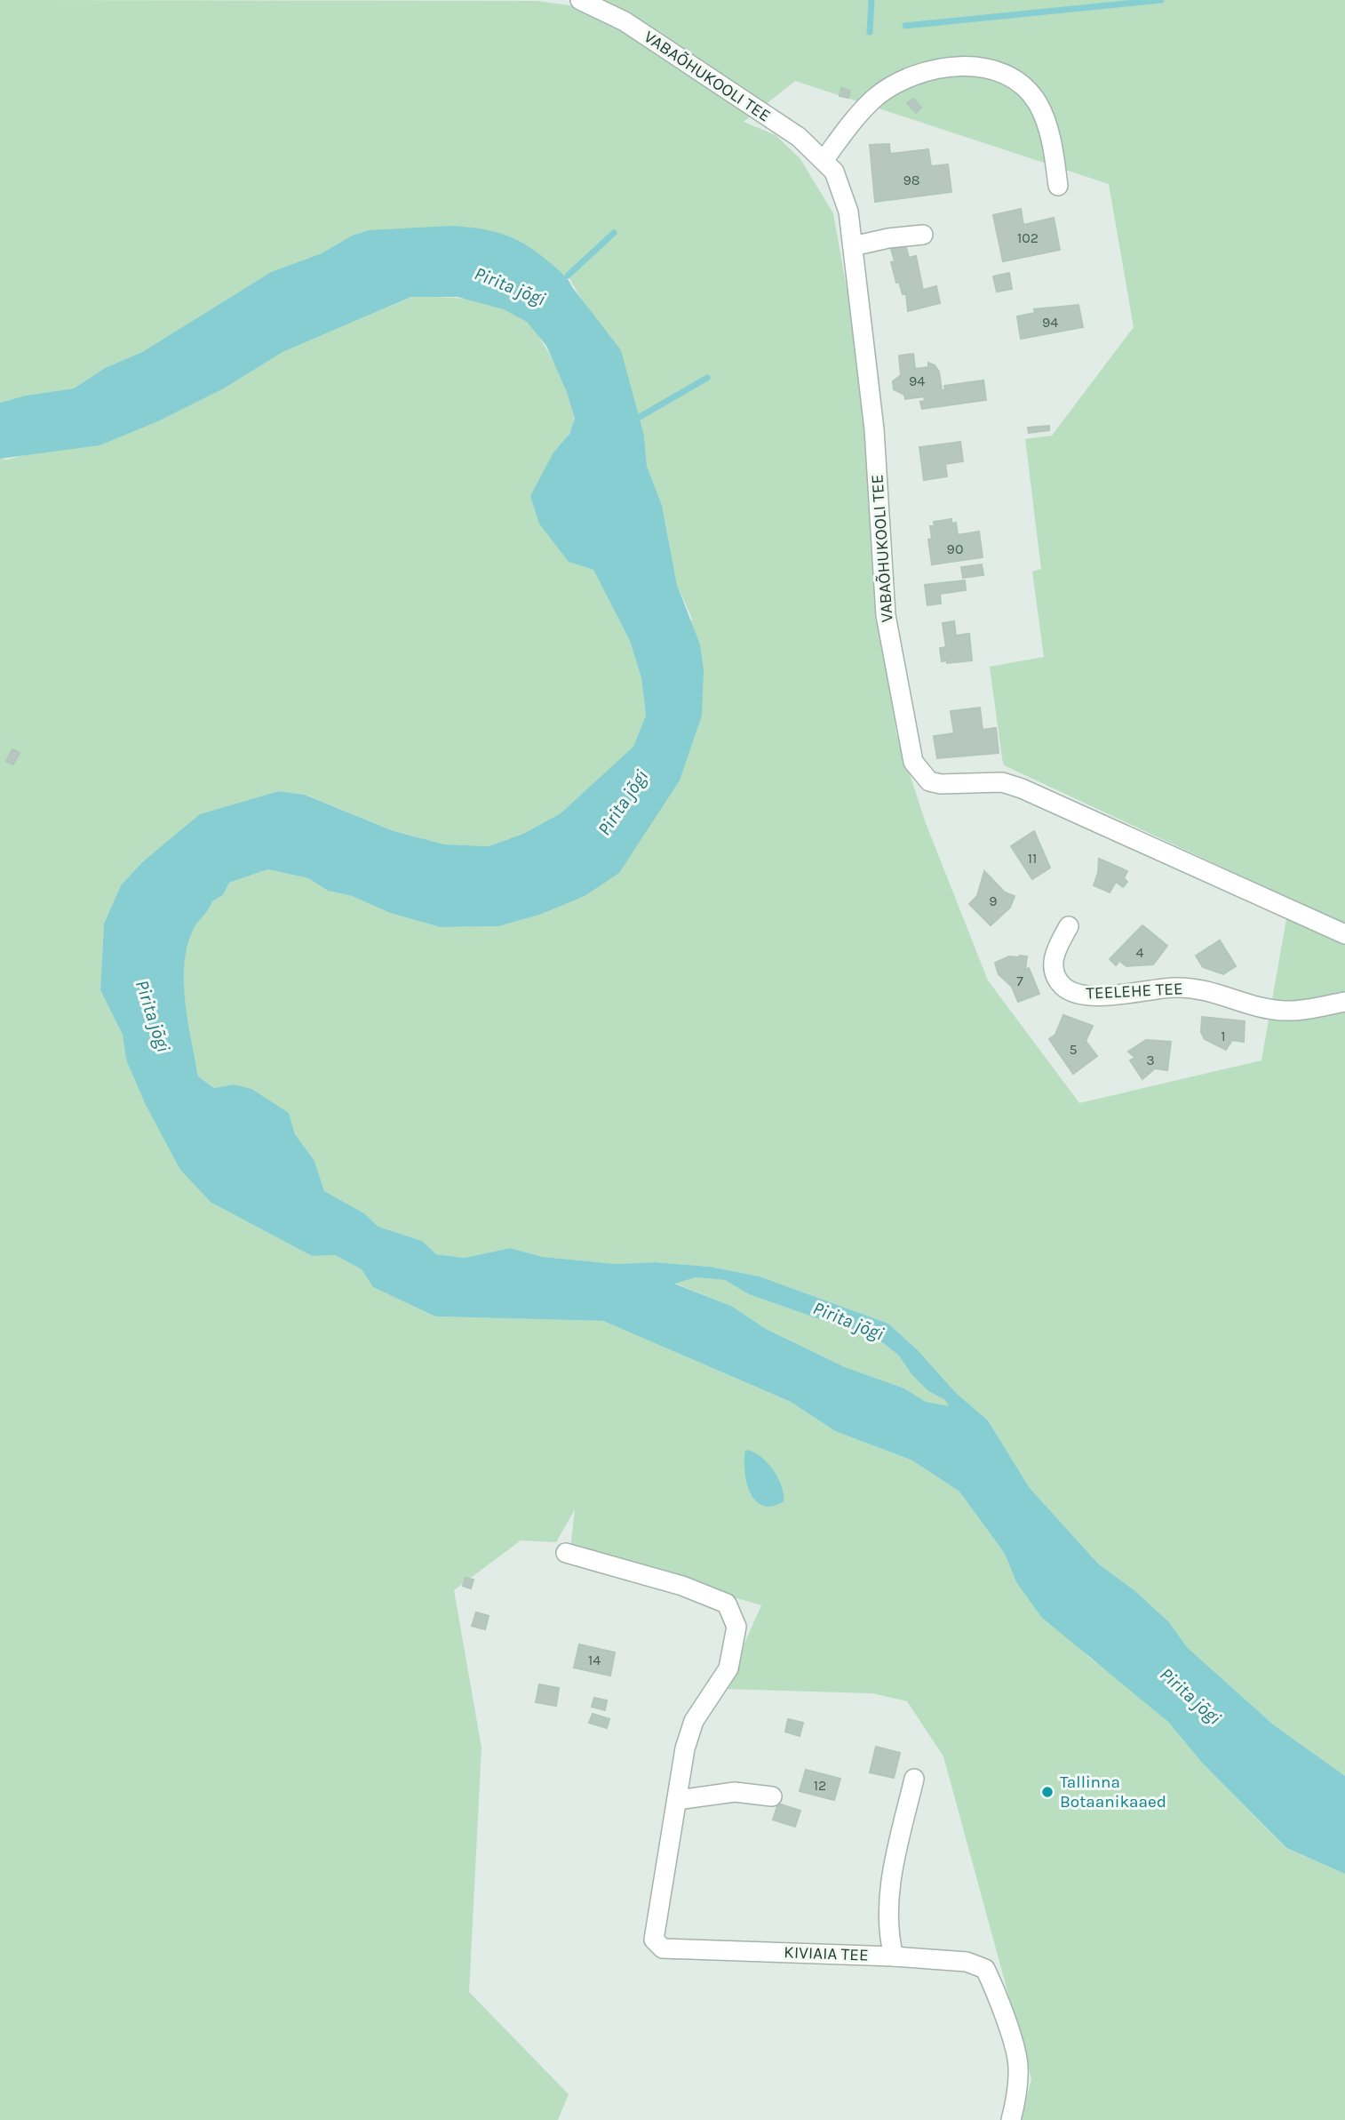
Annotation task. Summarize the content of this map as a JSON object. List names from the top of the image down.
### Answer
{
  "streets": {
    "street": ["VABAÕHUKOOLI TEE", "TEELEHE TEE", "KIVIAIA TEE"]
  },
  "water": ["Pirita jõgi"],
  "places": ["Tallinna Botaanikaaed"],
  "house_numbers": [
    "98",
    "102",
    "94",
    "94",
    "90",
    "11",
    "9",
    "4",
    "7",
    "1",
    "5",
    "3",
    "14",
    "12"
  ]
}
